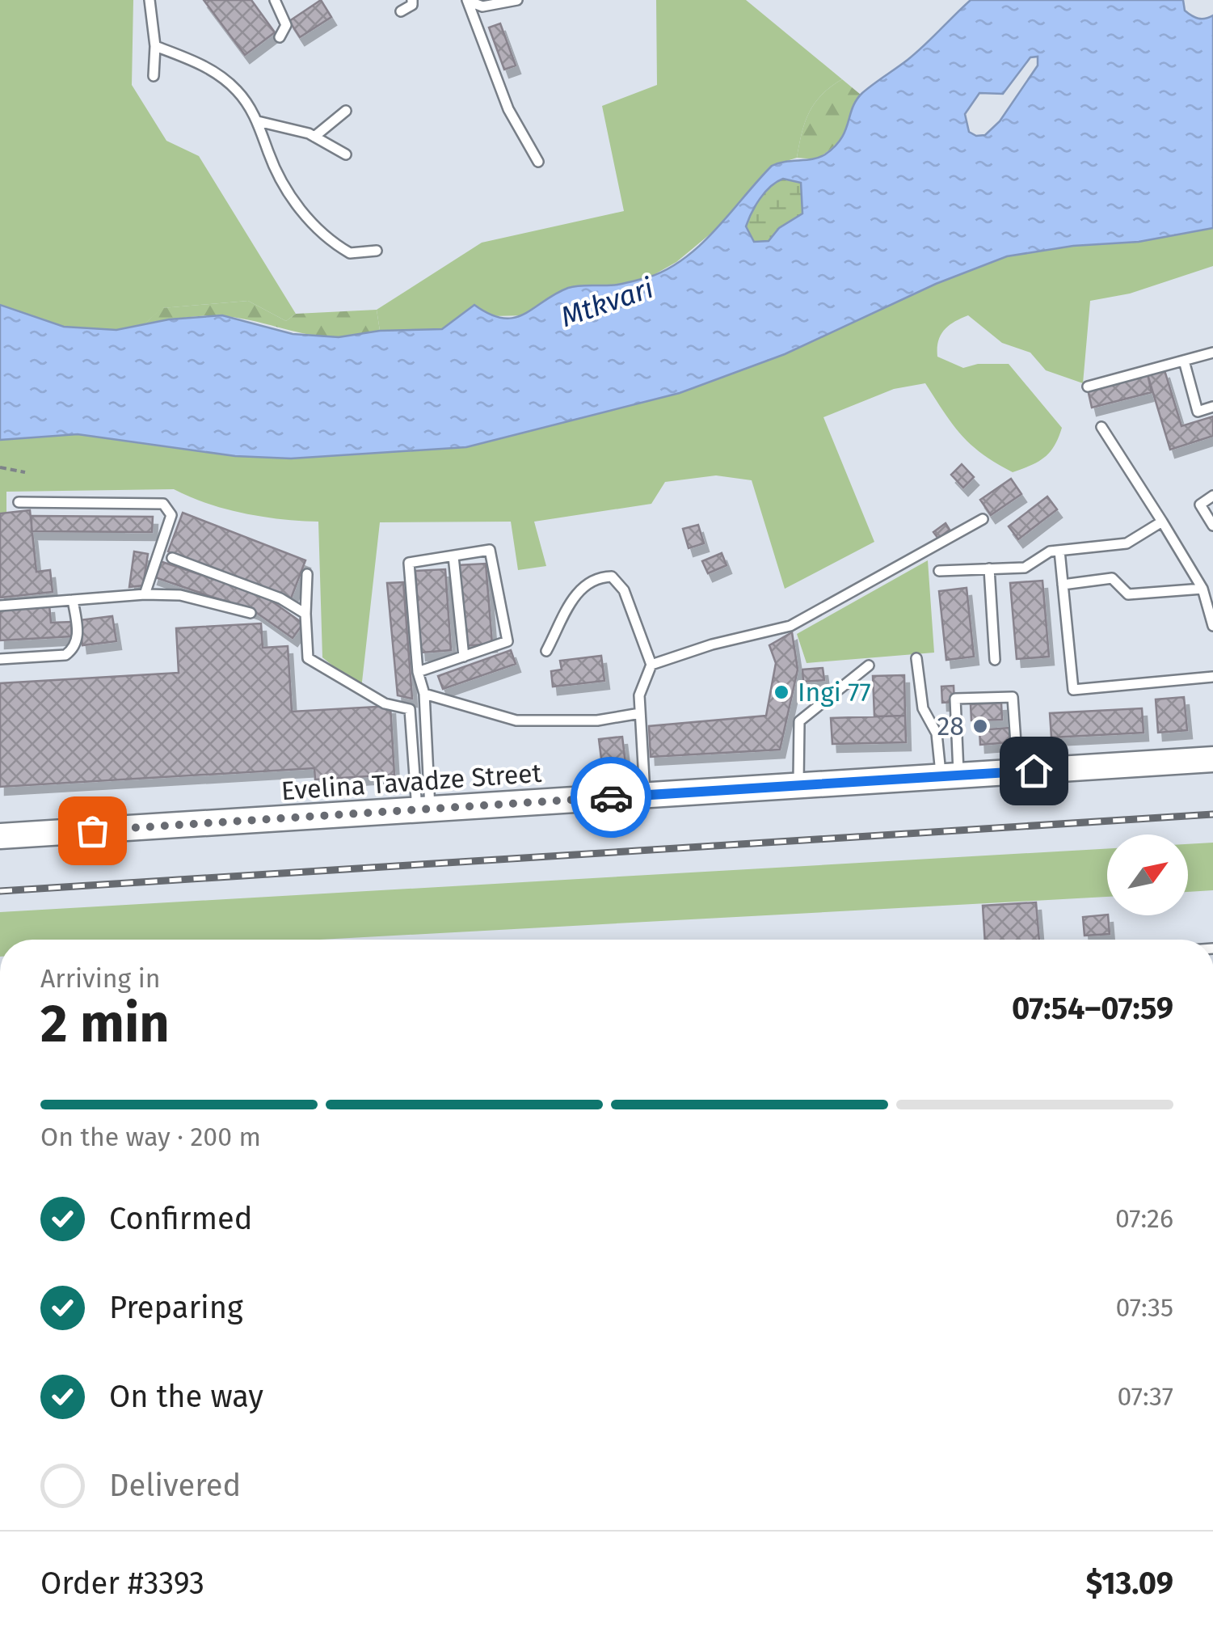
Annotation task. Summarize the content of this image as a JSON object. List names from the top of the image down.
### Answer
{
  "streets": {
    "main road": ["Evelina Tavadze Street"]
  },
  "water": ["Mtkvari"],
  "places": ["Ingi 77", "28"],
  "north": "top right",
  "page": {
    "heading": ["2 min", "Arriving in", "07:54–07:59"],
    "panel": ["Order #3393", "$13.09"],
    "bar": "On the way · 200 m",
    "list": [
      ["Confirmed", "07:26"],
      ["Preparing", "07:35"],
      ["On the way", "07:37"],
      "Delivered"
    ]
  }
}
